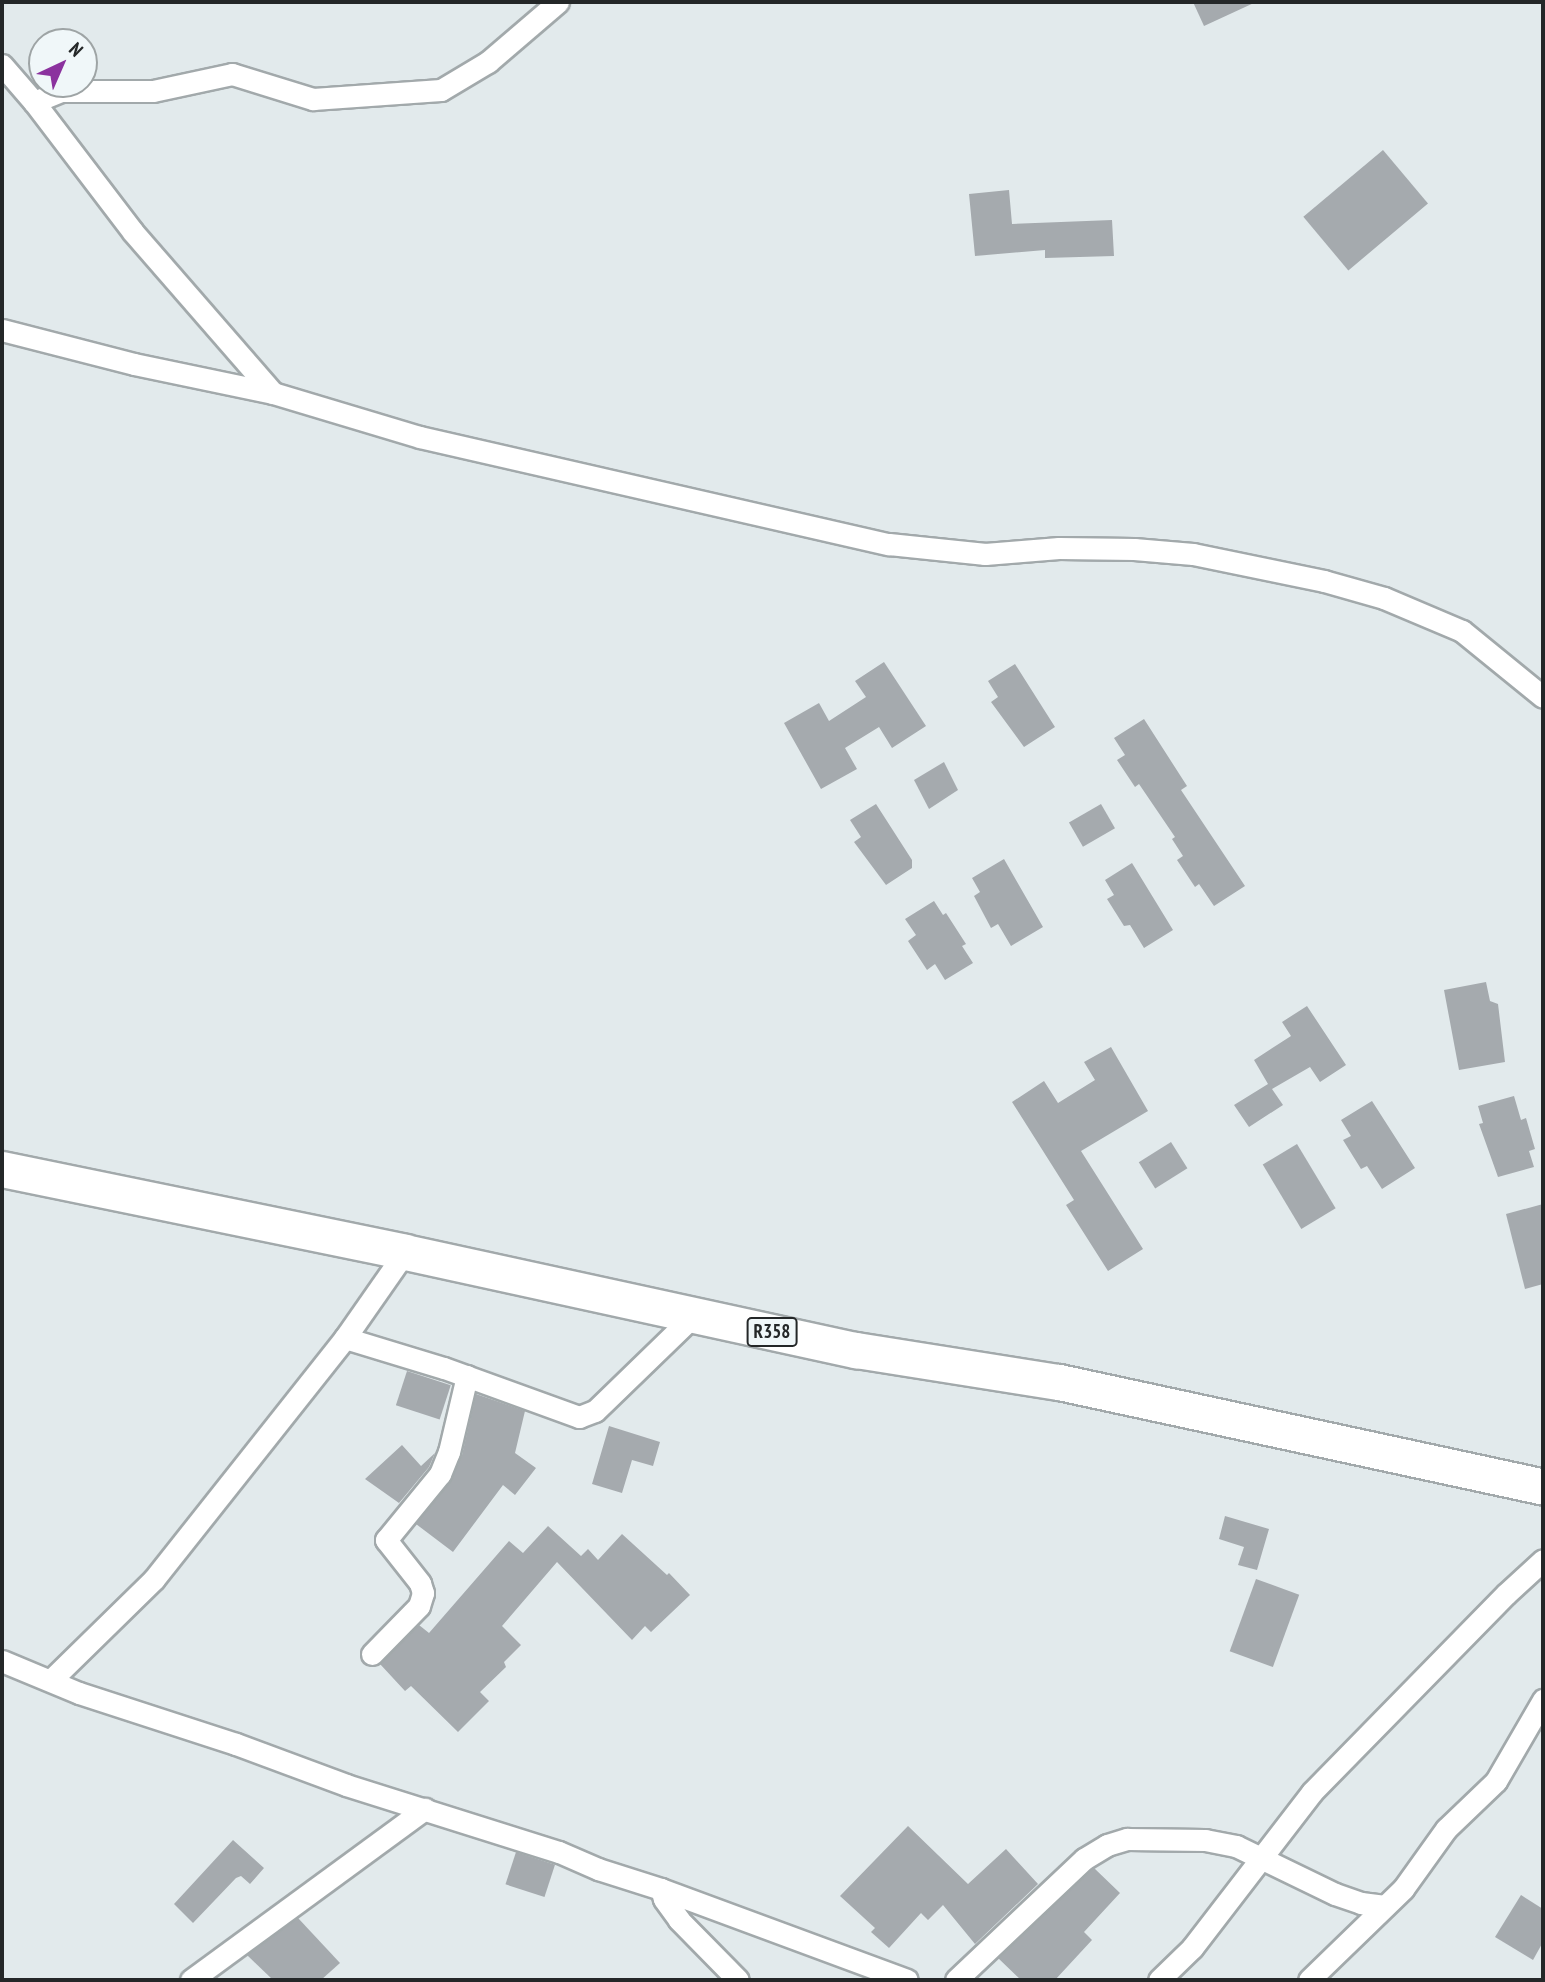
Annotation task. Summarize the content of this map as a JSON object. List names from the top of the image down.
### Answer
{
  "streets": {
    "main road": ["R358"]
  },
  "north": "top right"
}
